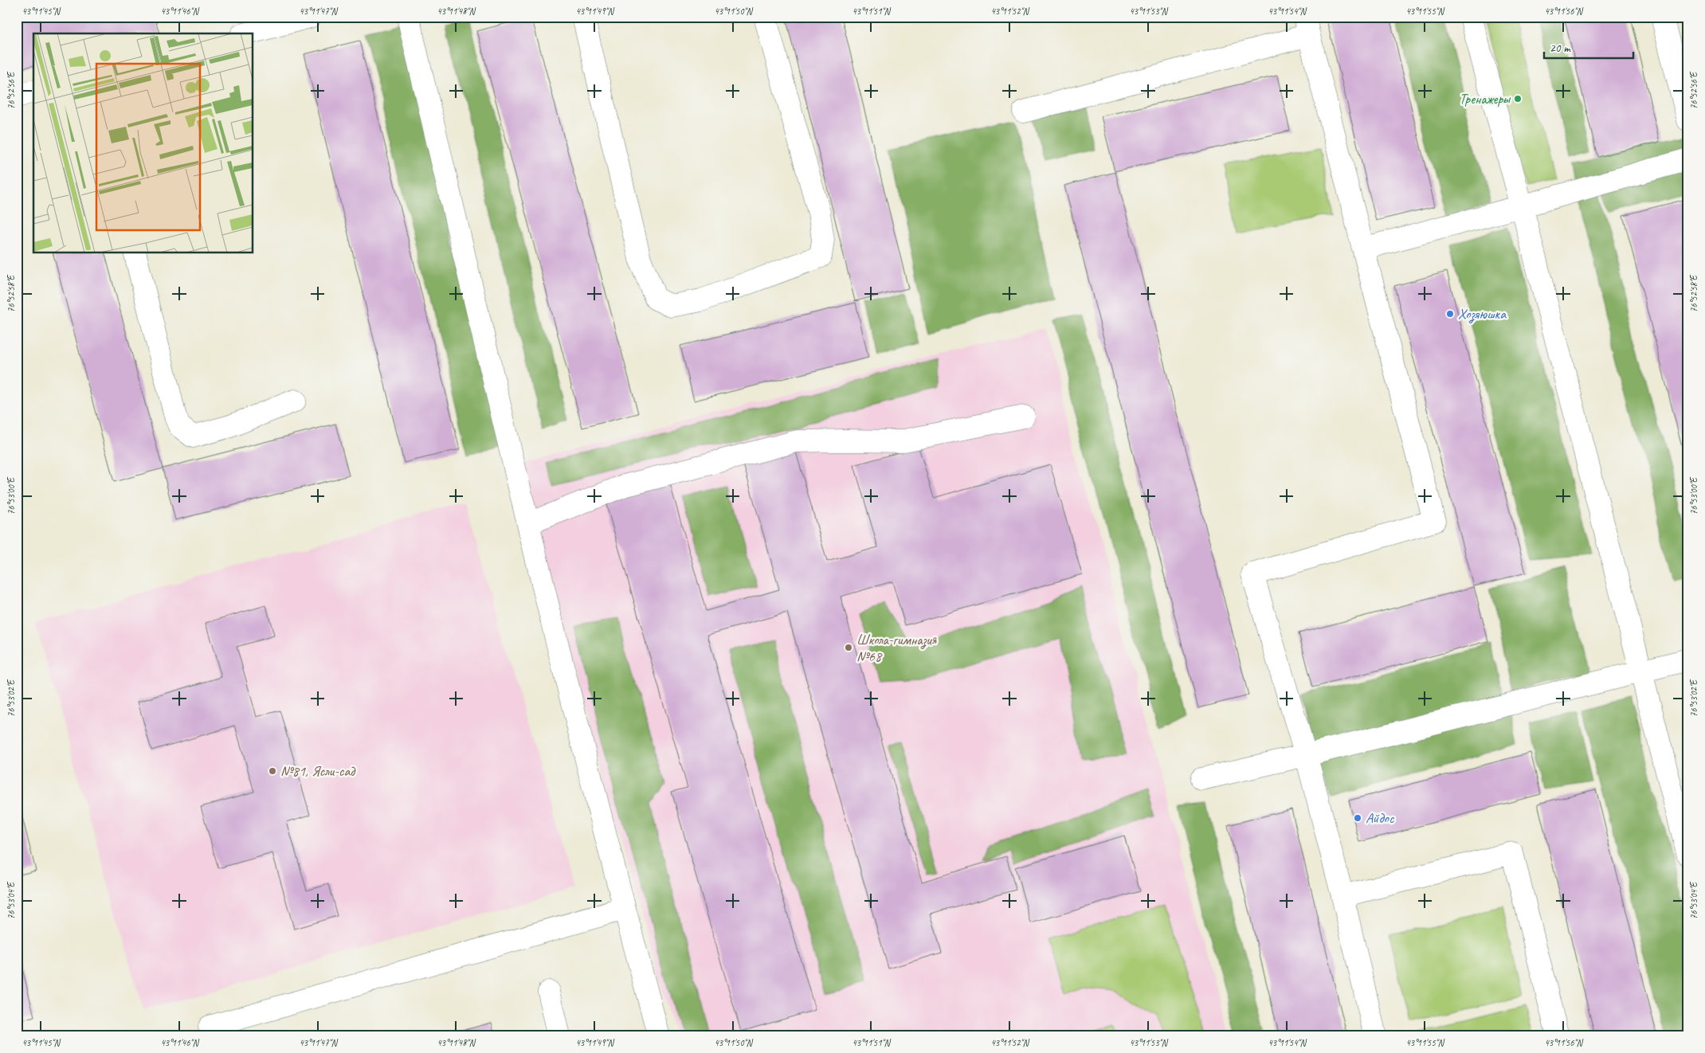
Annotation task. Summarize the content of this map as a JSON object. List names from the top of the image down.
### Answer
{
  "places": [
    "Тренажеры",
    "Хозяюшка",
    "Школа-гимназия №68",
    "№81, Ясли-сад",
    "Айдос"
  ],
  "scale_bar": "20 m",
  "coordinates": [
    "43°11'45\"N",
    "43°11'46\"N",
    "43°11'47\"N",
    "43°11'48\"N",
    "43°11'49\"N",
    "43°11'50\"N",
    "43°11'51\"N",
    "43°11'52\"N",
    "43°11'53\"N",
    "43°11'54\"N",
    "43°11'55\"N",
    "43°11'56\"N",
    "76°52'56\"E",
    "76°52'58\"E",
    "76°53'00\"E",
    "76°53'02\"E",
    "76°53'04\"E"
  ]
}
